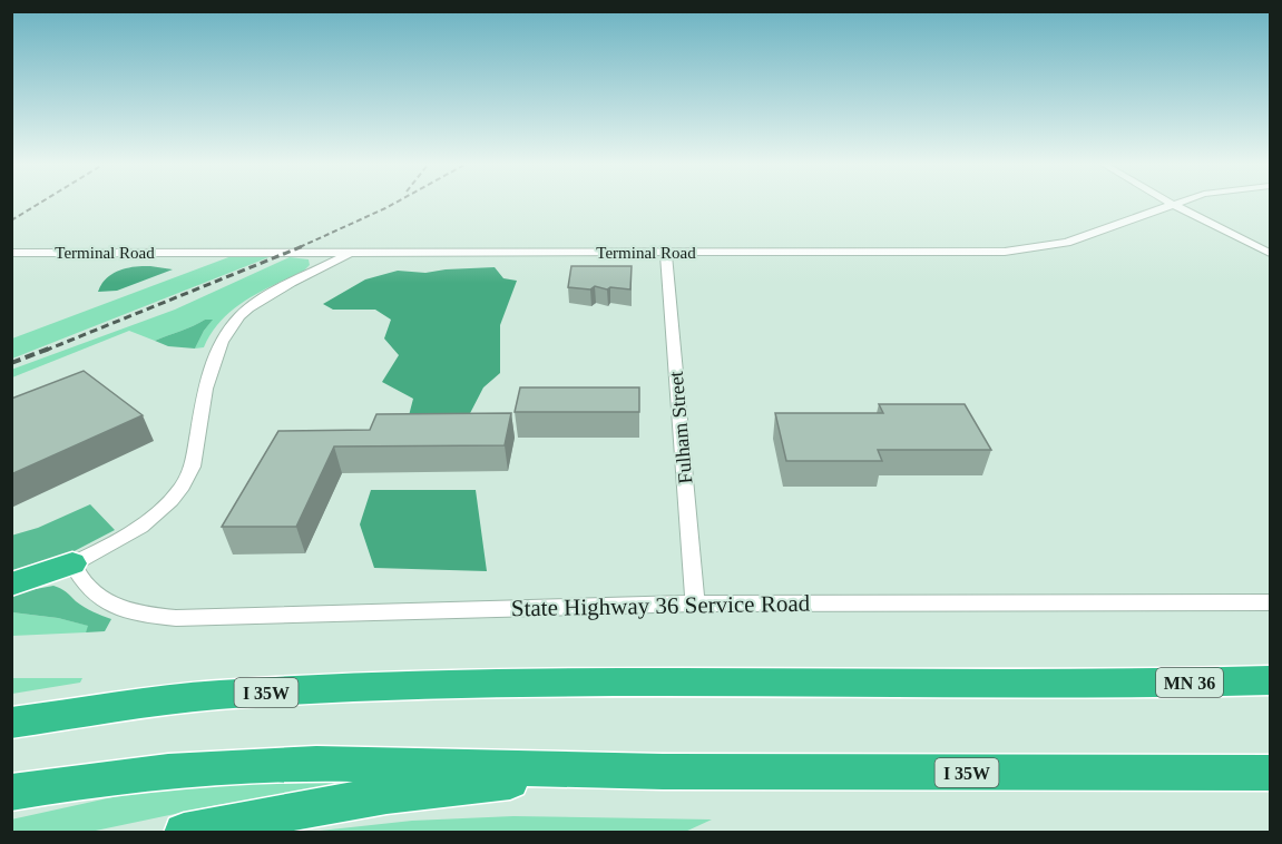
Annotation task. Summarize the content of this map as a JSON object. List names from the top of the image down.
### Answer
{
  "streets": {
    "highway": ["MN 36", "I 35W"],
    "street": ["Terminal Road", "Fulham Street", "State Highway 36 Service Road"]
  },
  "crossings": [
    ["Terminal Road", "Fulham Street"],
    ["Fulham Street", "State Highway 36 Service Road"],
    ["MN 36", "I 35W"]
  ]
}
